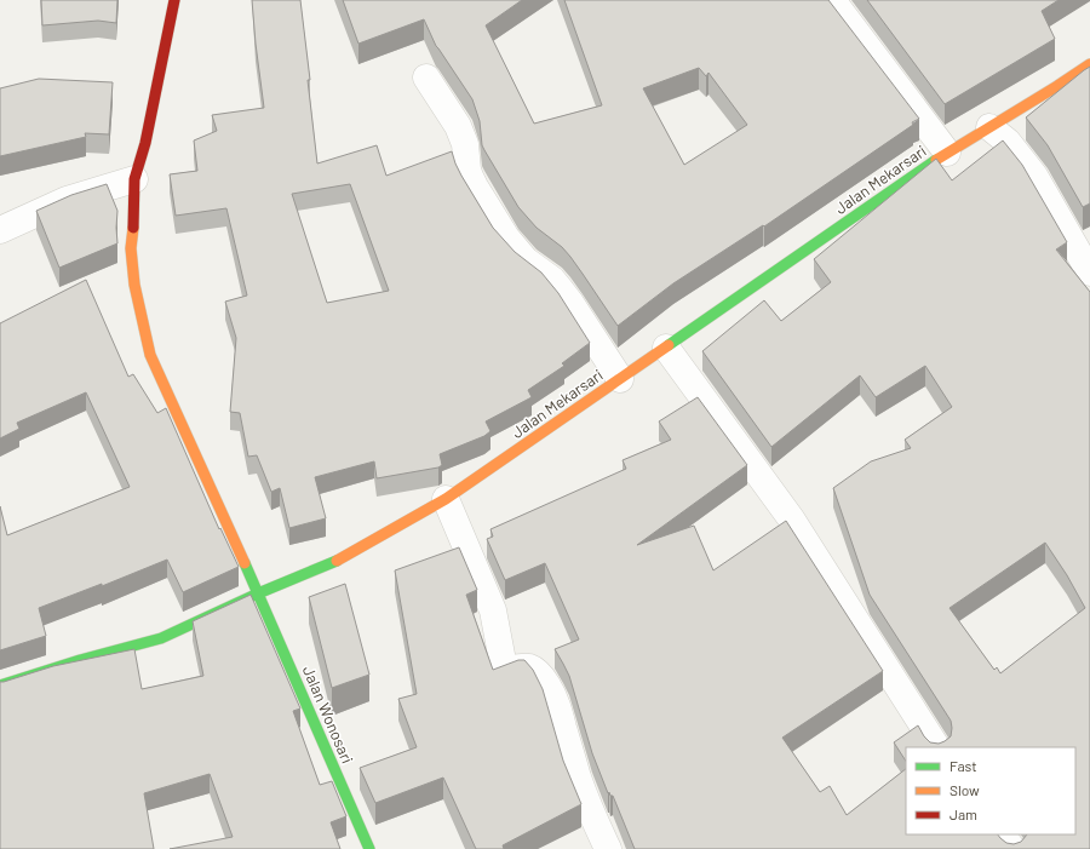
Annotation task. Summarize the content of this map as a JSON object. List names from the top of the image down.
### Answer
{
  "streets": {
    "street": ["Jalan Mekarsari", "Jalan Wonosari"]
  },
  "crossings": [
    ["Jalan Mekarsari", "Jalan Wonosari"]
  ],
  "legend": ["Fast", "Slow", "Jam"]
}
